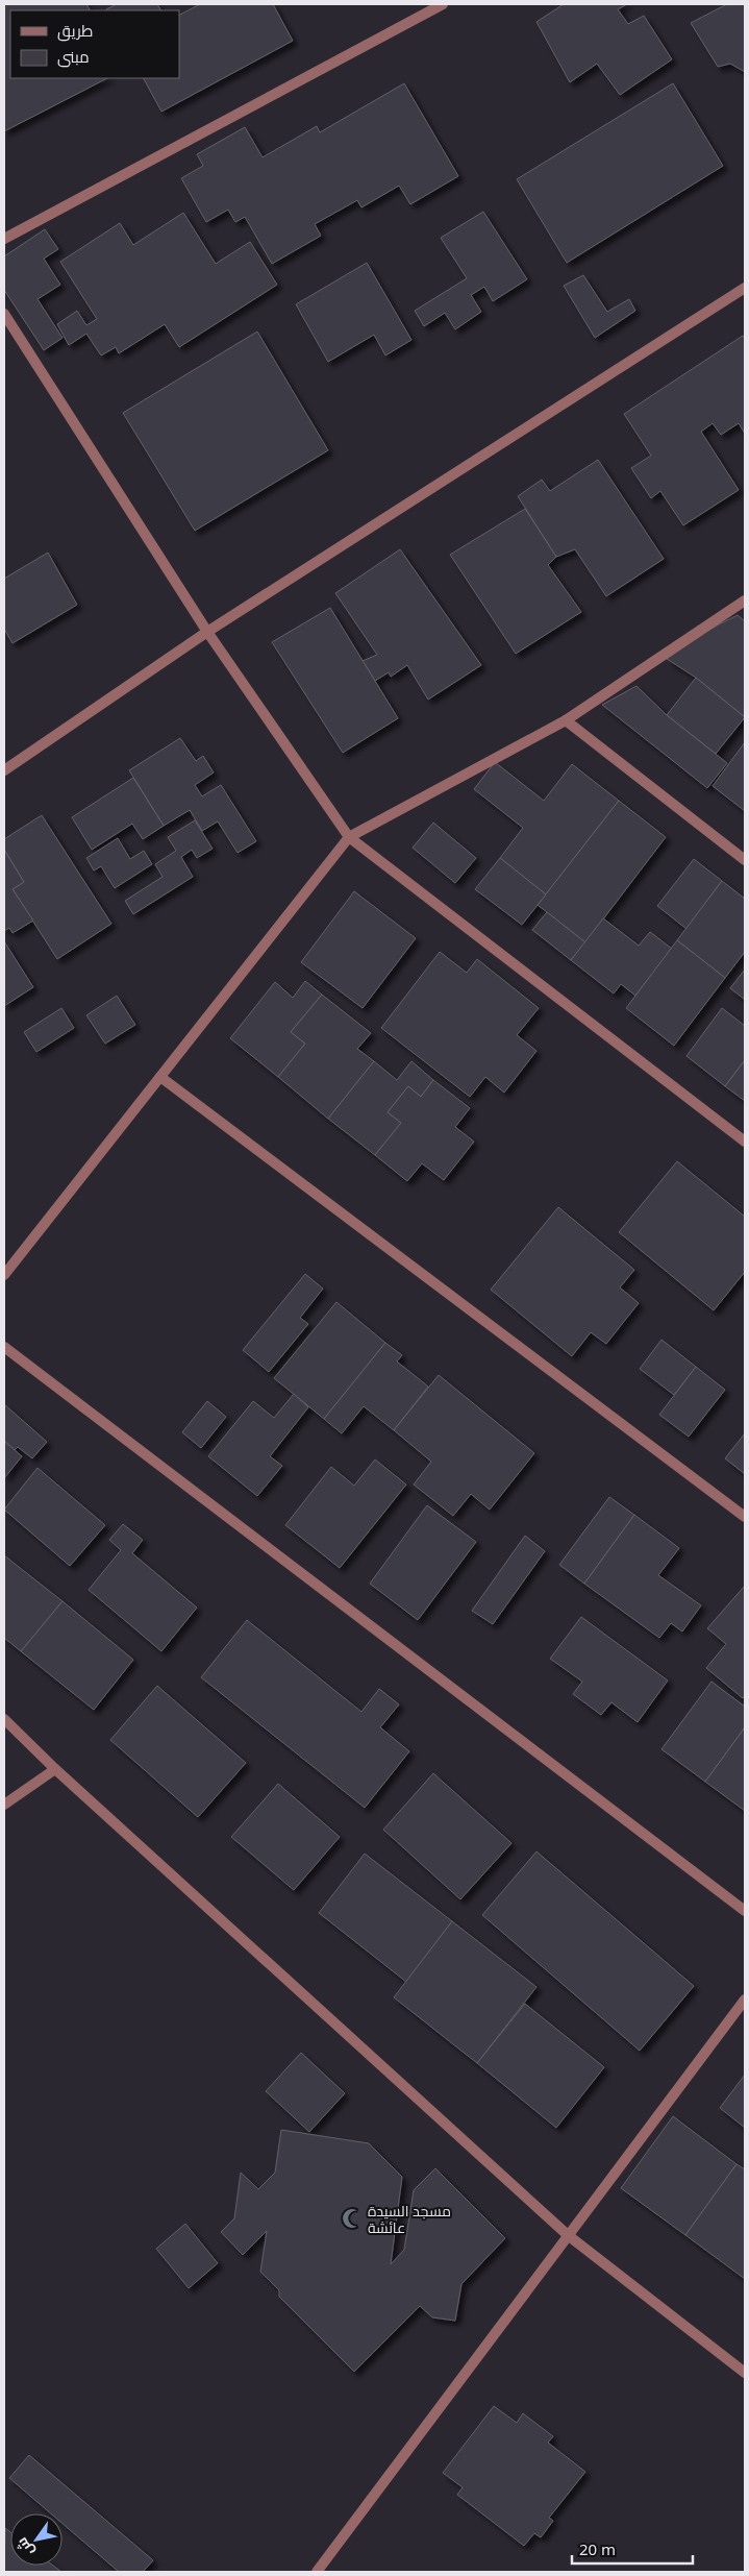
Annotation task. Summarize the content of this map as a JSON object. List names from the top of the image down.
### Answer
{
  "places": {
    "mosque": ["مسجد السيدة عائشة"]
  },
  "legend": ["طريق", "مبنى"],
  "scale_bar": "20 m",
  "north": "bottom left"
}
